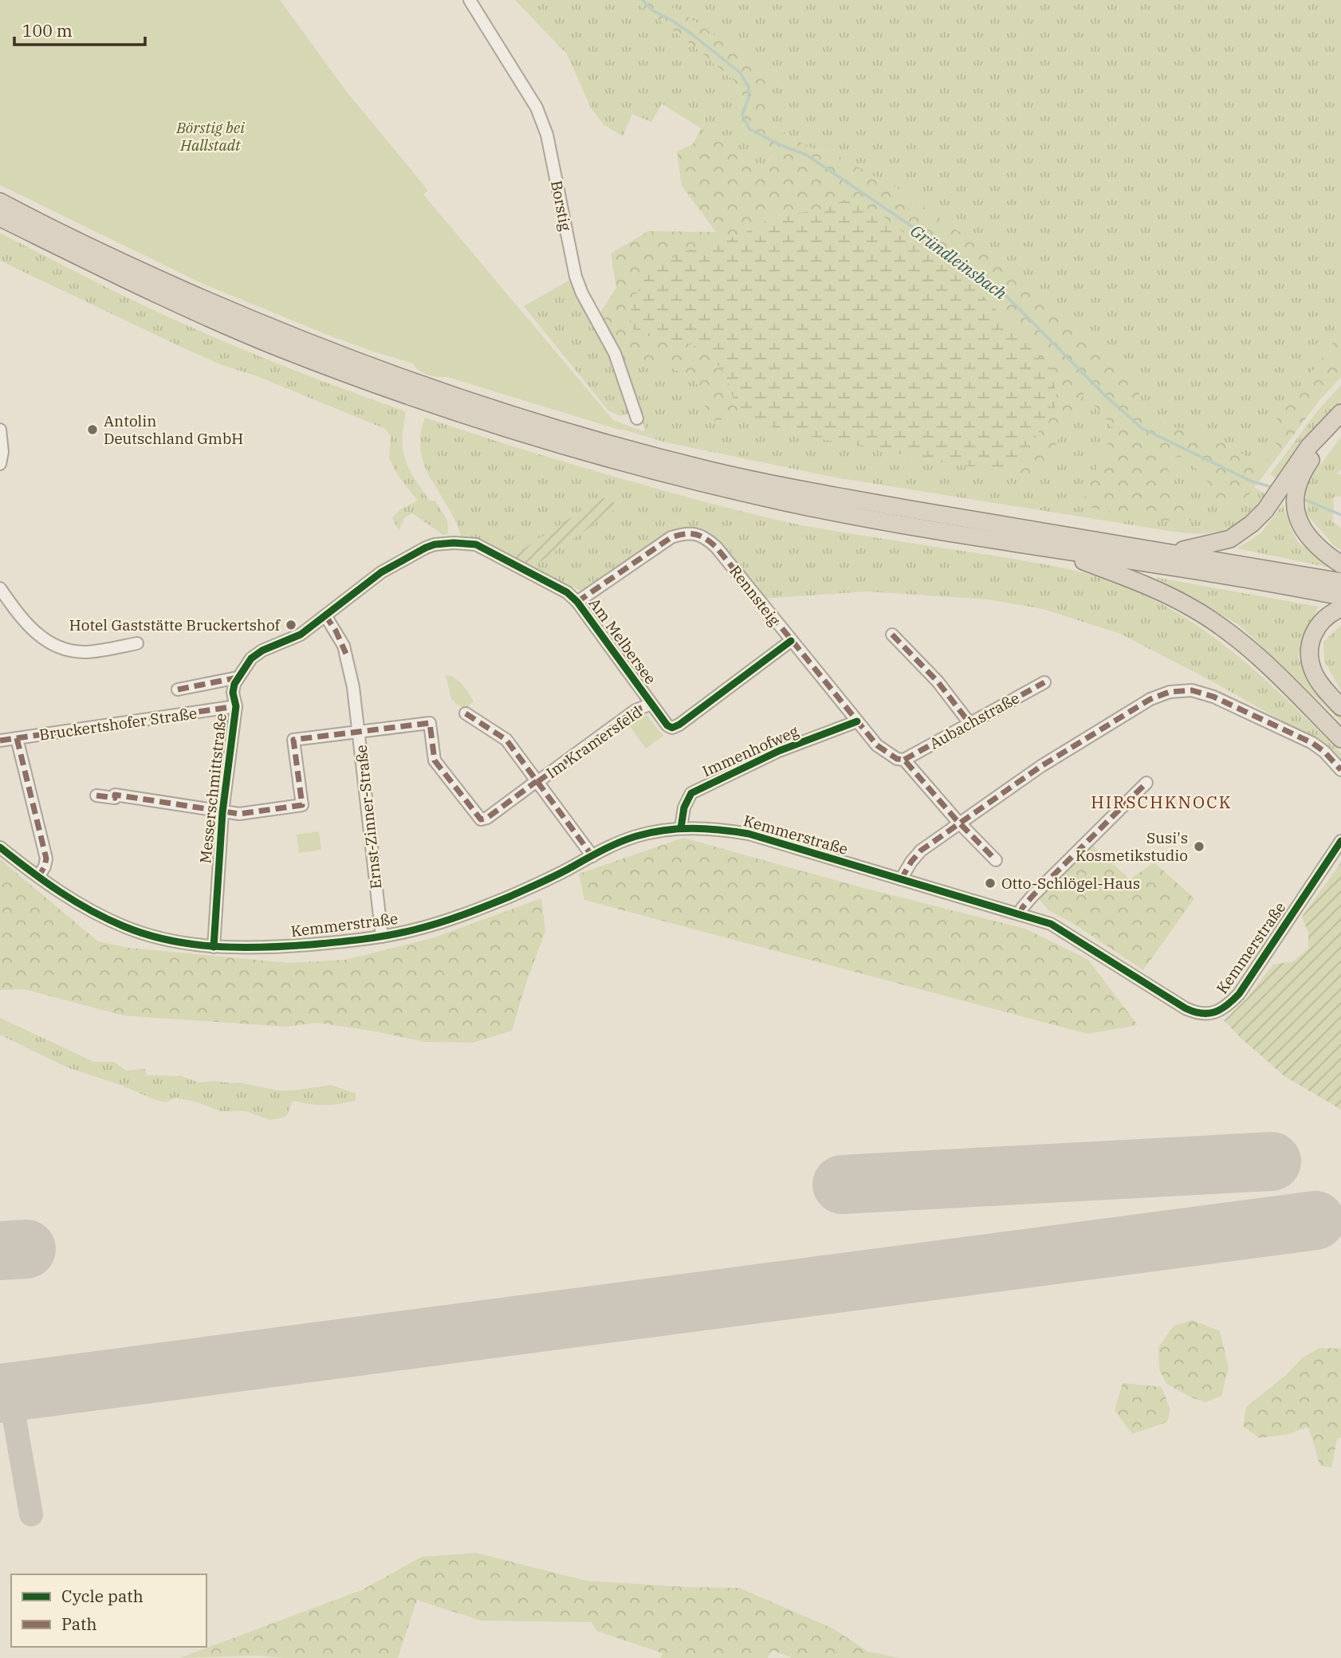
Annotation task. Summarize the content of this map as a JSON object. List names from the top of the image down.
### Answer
{
  "streets": {
    "street": [
      "Borstig",
      "Rennsteig",
      "Am Melbersee",
      "Aubachstraße",
      "Bruckertshofer Straße",
      "Im Kramersfeld",
      "Immenhofweg",
      "Messerschmittstraße",
      "Ernst-Zinner-Straße",
      "Kemmerstraße"
    ]
  },
  "crossings": [
    ["Rennsteig", "Am Melbersee"],
    ["Rennsteig", "Aubachstraße"],
    ["Rennsteig", "Immenhofweg"],
    ["Am Melbersee", "Im Kramersfeld"],
    ["Am Melbersee", "Ernst-Zinner-Straße"],
    ["Bruckertshofer Straße", "Messerschmittstraße"],
    ["Im Kramersfeld", "Ernst-Zinner-Straße"],
    ["Im Kramersfeld", "Kemmerstraße"],
    ["Immenhofweg", "Kemmerstraße"],
    ["Messerschmittstraße", "Ernst-Zinner-Straße"],
    ["Messerschmittstraße", "Kemmerstraße"],
    ["Ernst-Zinner-Straße", "Kemmerstraße"]
  ],
  "districts": ["HIRSCHKNOCK"],
  "water": ["Gründleinsbach"],
  "parks": ["Börstig bei Hallstadt"],
  "places": [
    "Antolin Deutschland GmbH",
    "Hotel Gaststätte Bruckertshof",
    "Susi's Kosmetikstudio",
    "Otto-Schlögel-Haus"
  ],
  "legend": ["Cycle path", "Path"],
  "scale_bar": "100 m"
}
